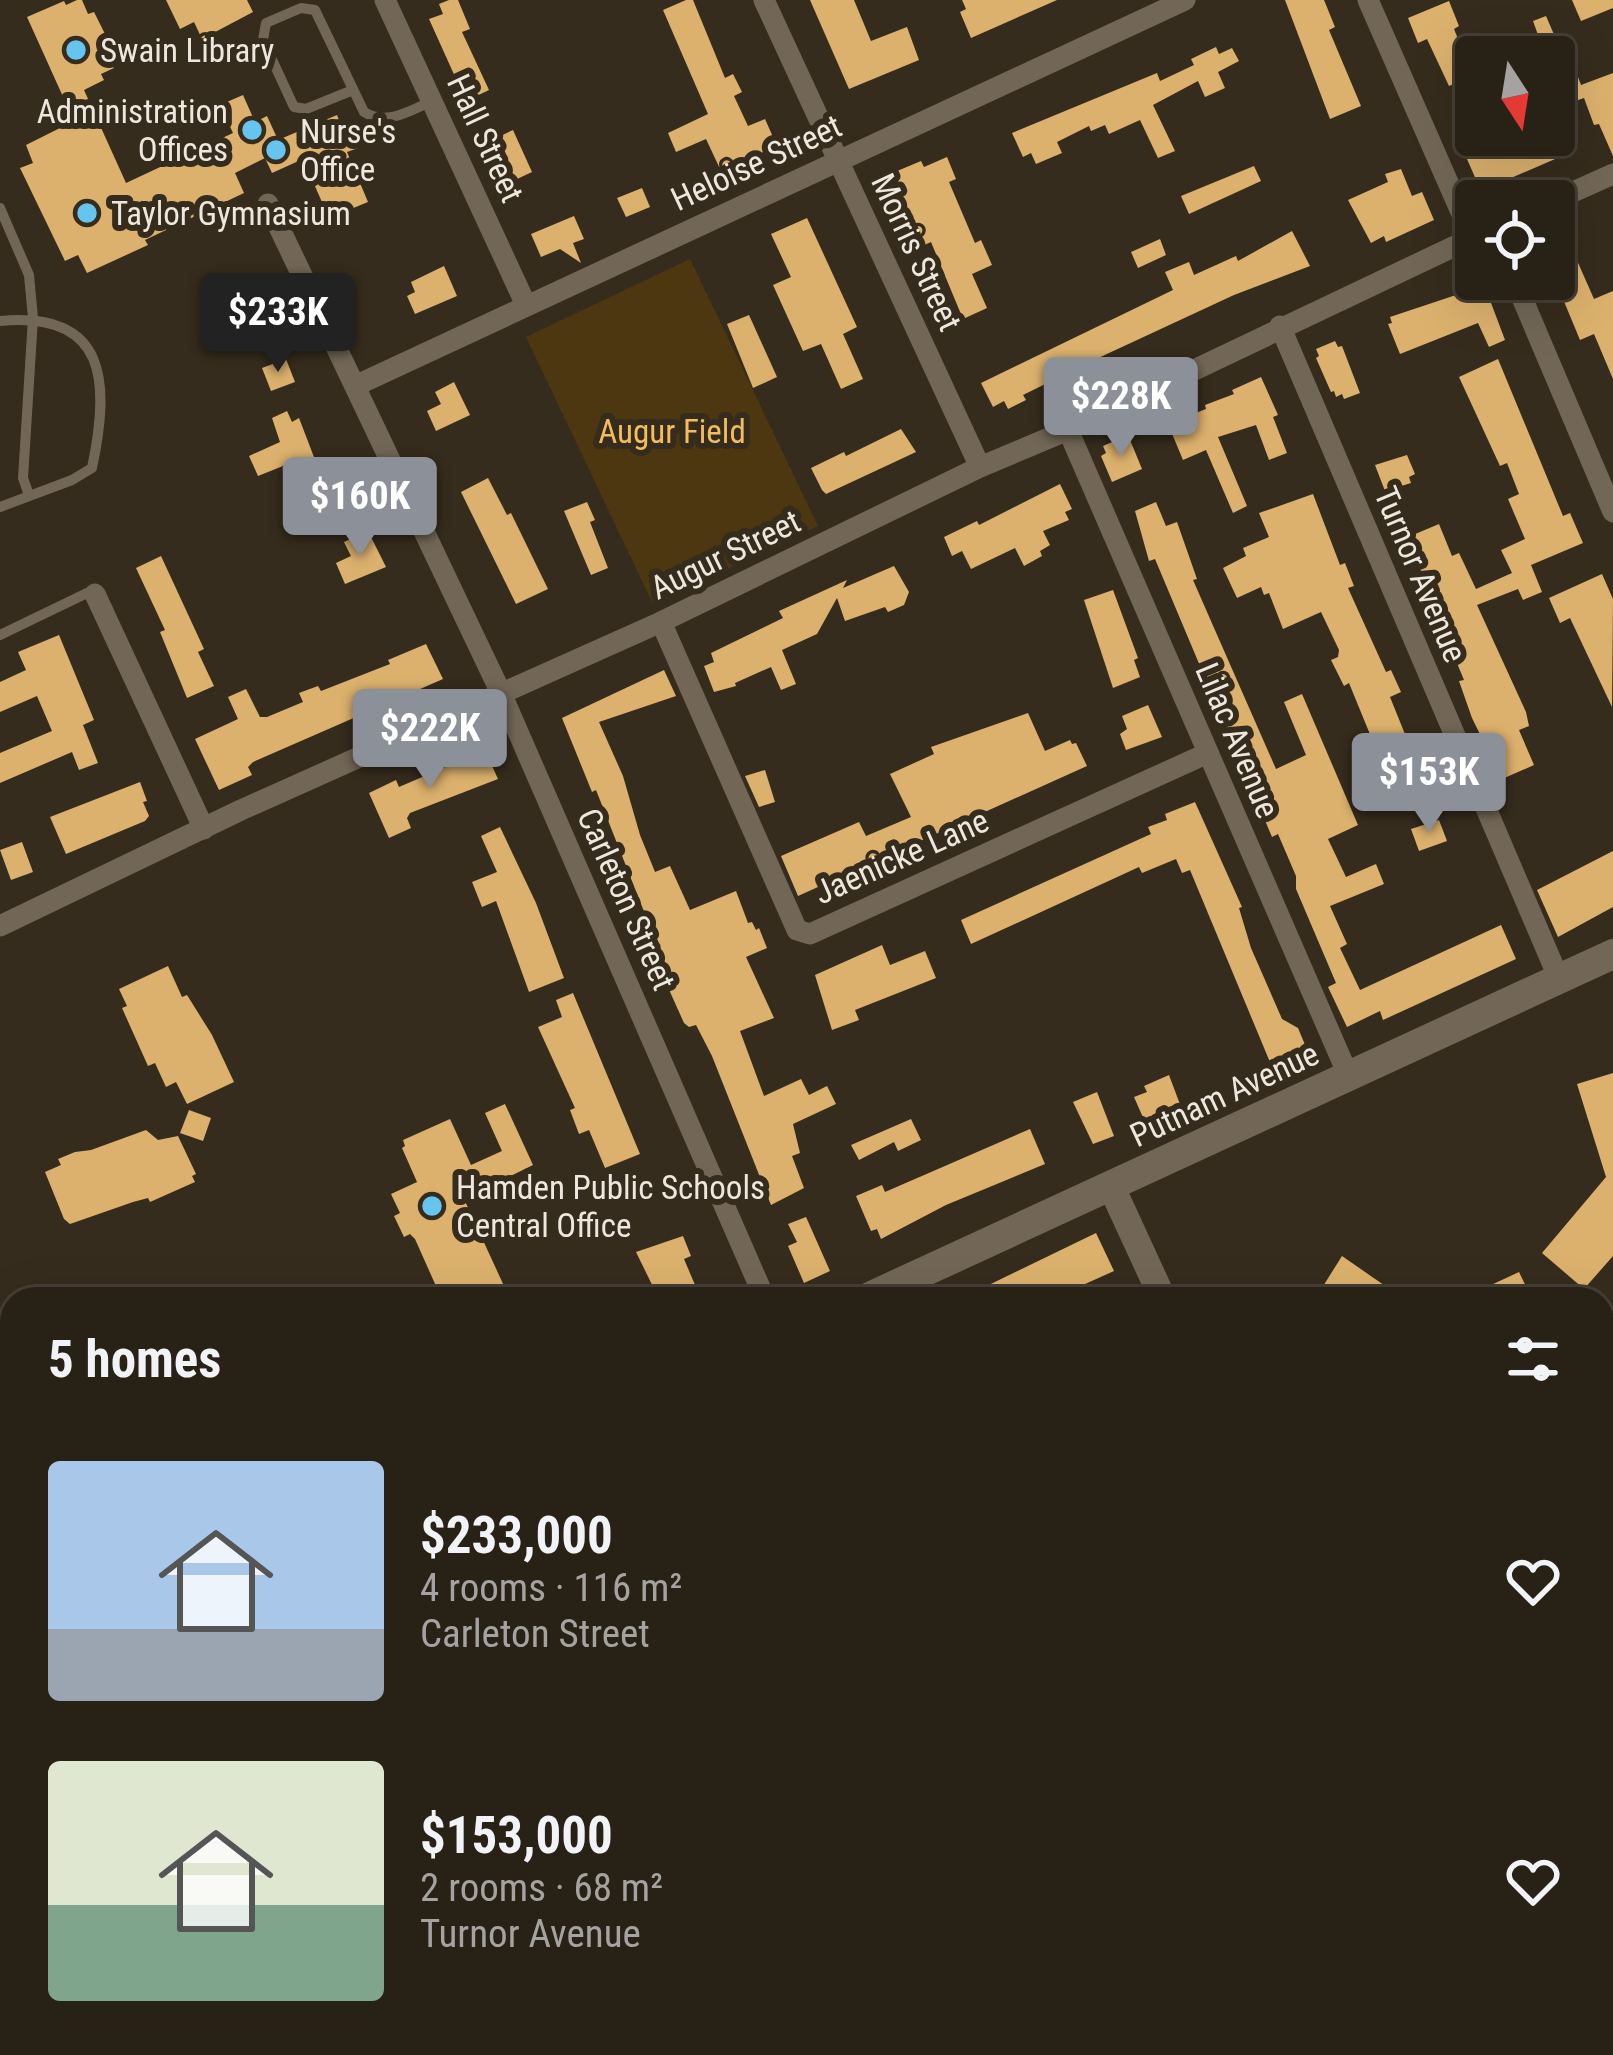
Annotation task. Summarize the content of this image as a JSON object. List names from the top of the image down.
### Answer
{
  "streets": {
    "main road": ["Putnam Avenue"],
    "street": [
      "Hall Street",
      "Heloise Street",
      "Morris Street",
      "Augur Street",
      "Turnor Avenue",
      "Lilac Avenue",
      "Jaenicke Lane",
      "Carleton Street"
    ]
  },
  "crossings": [
    ["Hall Street", "Heloise Street"],
    ["Heloise Street", "Morris Street"],
    ["Heloise Street", "Carleton Street"],
    ["Morris Street", "Augur Street"],
    ["Augur Street", "Turnor Avenue"],
    ["Augur Street", "Lilac Avenue"],
    ["Augur Street", "Jaenicke Lane"],
    ["Augur Street", "Carleton Street"],
    ["Turnor Avenue", "Putnam Avenue"],
    ["Lilac Avenue", "Jaenicke Lane"],
    ["Lilac Avenue", "Putnam Avenue"]
  ],
  "parks": ["Augur Field"],
  "places": [
    "Swain Library",
    "Administration Offices",
    "Nurse's Office",
    "Taylor Gymnasium",
    "Hamden Public Schools Central Office"
  ],
  "north": "bottom",
  "page": {
    "price": [
      "$233K",
      "$228K",
      "$160K",
      "$222K",
      "$153K"
    ],
    "heading": "5 homes",
    "list": [
      {
        "name": "$233,000",
        "note": "4 rooms · 116 m² · Carleton Street"
      },
      {
        "name": "$153,000",
        "note": "2 rooms · 68 m² · Turnor Avenue"
      }
    ]
  }
}
